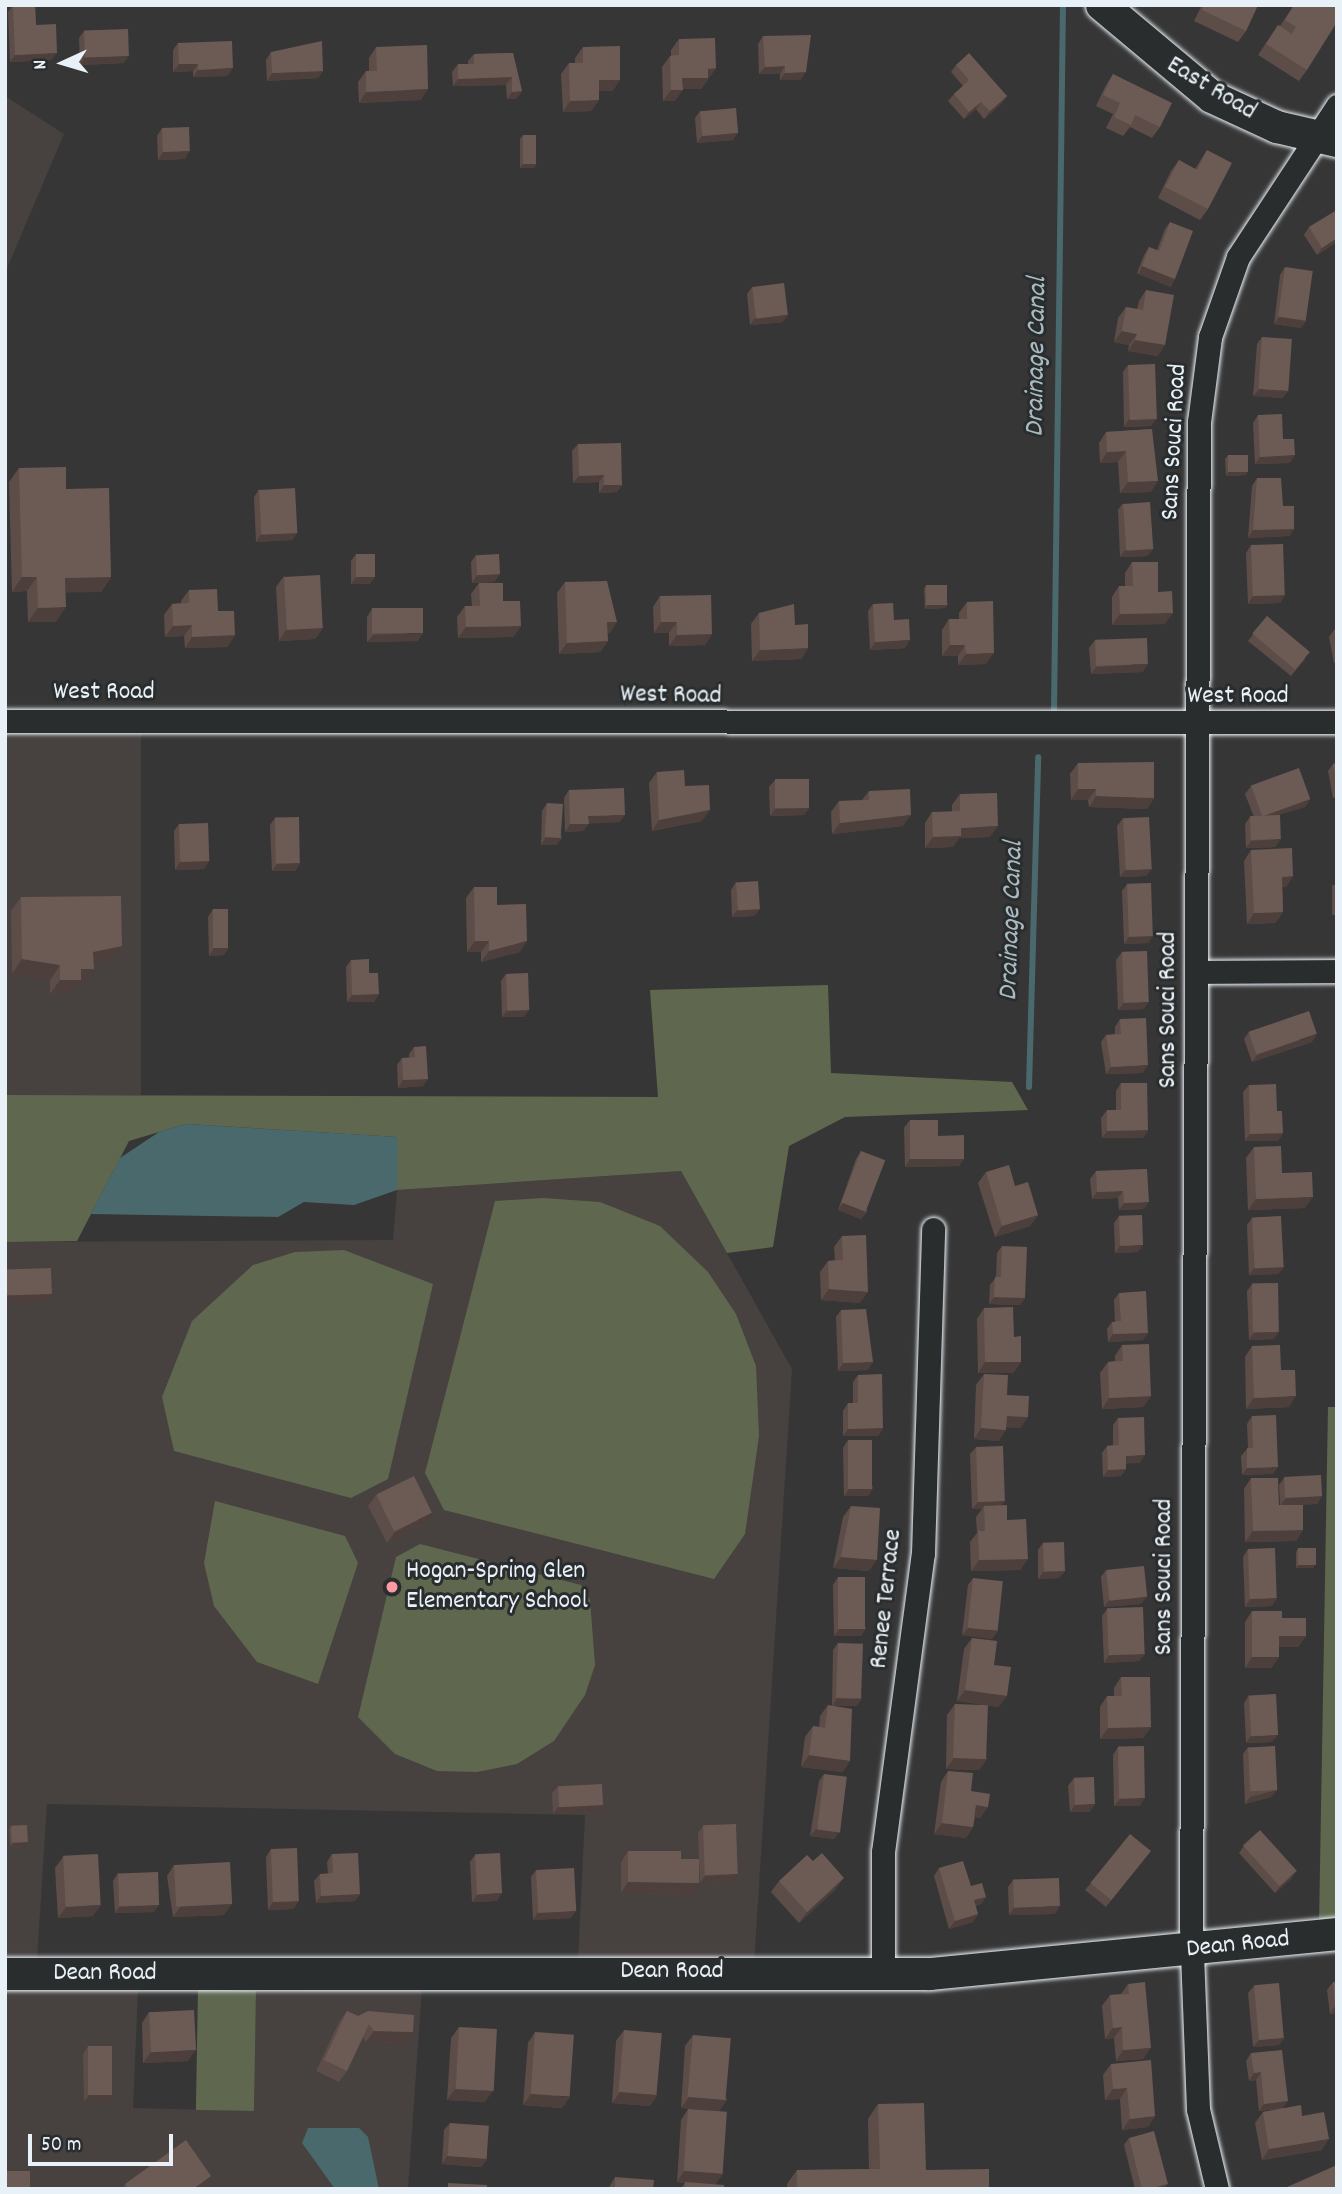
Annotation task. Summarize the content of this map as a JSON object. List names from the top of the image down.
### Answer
{
  "streets": {
    "main road": ["East Road", "Dean Road"],
    "street": ["Sans Souci Road", "West Road", "Renee Terrace"]
  },
  "crossings": [
    ["East Road", "Sans Souci Road"],
    ["Sans Souci Road", "West Road"],
    ["Sans Souci Road", "Dean Road"],
    ["Renee Terrace", "Dean Road"]
  ],
  "water": ["Drainage Canal"],
  "places": ["Hogan-Spring Glen Elementary School"],
  "scale_bar": "50 m",
  "north": "left"
}
